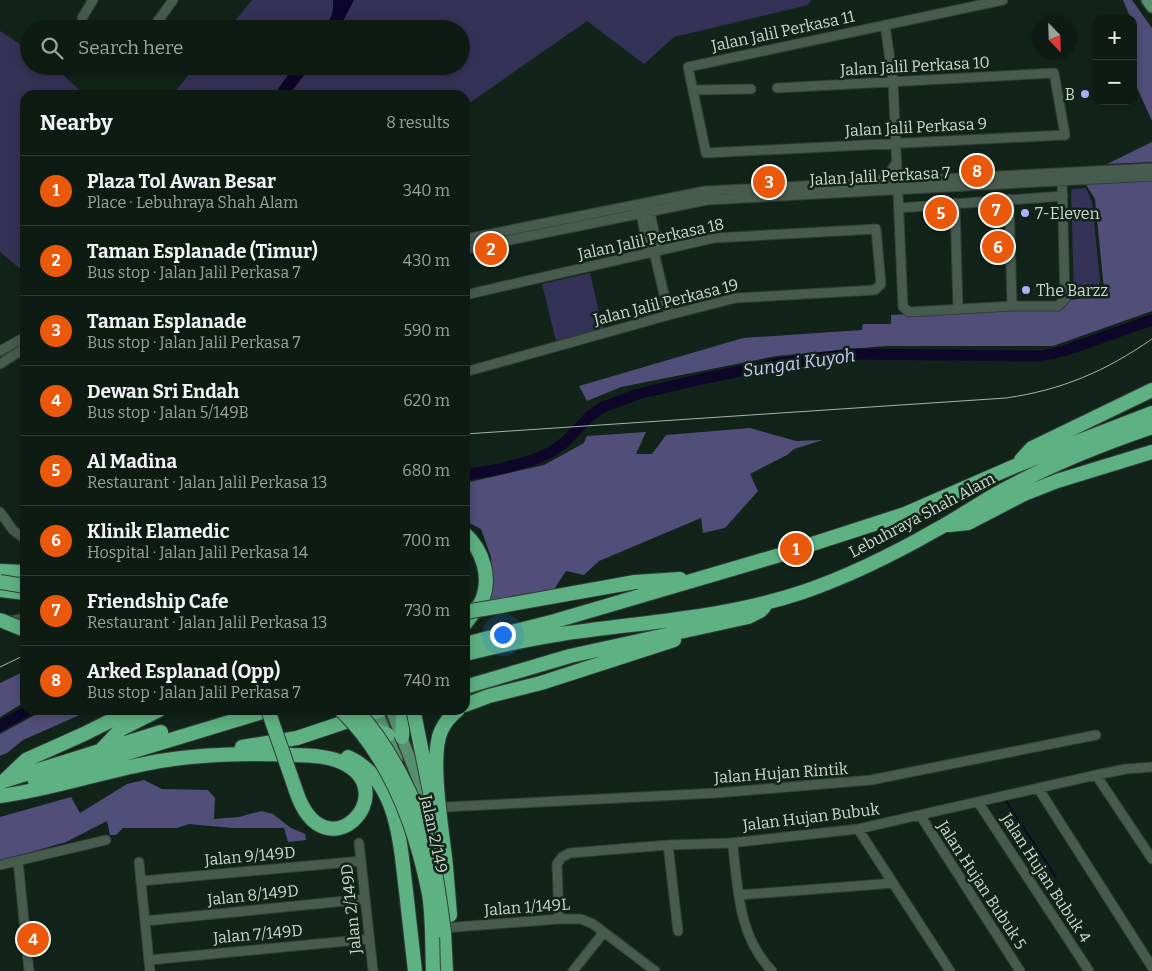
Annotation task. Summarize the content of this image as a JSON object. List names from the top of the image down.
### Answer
{
  "streets": {
    "highway": ["Lebuhraya Shah Alam"],
    "main road": ["Jalan 2/149"],
    "street": [
      "Jalan Jalil Perkasa 11",
      "Jalan Jalil Perkasa 10",
      "Jalan Jalil Perkasa 9",
      "Jalan Jalil Perkasa 7",
      "Jalan Jalil Perkasa 18",
      "Jalan Jalil Perkasa 19",
      "Jalan Hujan Rintik",
      "Jalan Hujan Bubuk",
      "Jalan 9/149D",
      "Jalan Hujan Bubuk 4",
      "Jalan Hujan Bubuk 5",
      "Jalan 8/149D",
      "Jalan 1/149L",
      "Jalan 2/149D",
      "Jalan 7/149D"
    ]
  },
  "crossings": [
    ["Jalan Jalil Perkasa 11", "Jalan Jalil Perkasa 9"],
    ["Jalan Jalil Perkasa 10", "Jalan Jalil Perkasa 9"],
    ["Jalan Jalil Perkasa 18", "Jalan Jalil Perkasa 19"],
    ["Jalan Hujan Rintik", "Jalan 2/149"],
    ["Jalan Hujan Bubuk", "Jalan Hujan Bubuk 4"],
    ["Jalan Hujan Bubuk", "Jalan Hujan Bubuk 5"],
    ["Jalan Hujan Bubuk", "Jalan 1/149L"],
    ["Jalan 2/149", "Jalan 1/149L"],
    ["Jalan 9/149D", "Jalan 2/149D"],
    ["Jalan 8/149D", "Jalan 2/149D"],
    ["Jalan 2/149D", "Jalan 7/149D"]
  ],
  "water": ["Sungai Kuyoh"],
  "places": ["B", "7-Eleven", "The Barzz"],
  "north": "bottom right",
  "page": {
    "map_buttons": ["+", "−"],
    "search": "Search here",
    "heading": ["Nearby", "8 results"],
    "pins": [
      "8",
      "3",
      "7",
      "5",
      "6",
      "2",
      "1",
      "4"
    ],
    "list": [
      {
        "mark": "1",
        "name": "Plaza Tol Awan Besar",
        "note": "Place · Lebuhraya Shah Alam",
        "value": "340 m"
      },
      {
        "mark": "2",
        "name": "Taman Esplanade (Timur)",
        "note": "Bus stop · Jalan Jalil Perkasa 7",
        "value": "430 m"
      },
      {
        "mark": "3",
        "name": "Taman Esplanade",
        "note": "Bus stop · Jalan Jalil Perkasa 7",
        "value": "590 m"
      },
      {
        "mark": "4",
        "name": "Dewan Sri Endah",
        "note": "Bus stop · Jalan 5/149B",
        "value": "620 m"
      },
      {
        "mark": "5",
        "name": "Al Madina",
        "note": "Restaurant · Jalan Jalil Perkasa 13",
        "value": "680 m"
      },
      {
        "mark": "6",
        "name": "Klinik Elamedic",
        "note": "Hospital · Jalan Jalil Perkasa 14",
        "value": "700 m"
      },
      {
        "mark": "7",
        "name": "Friendship Cafe",
        "note": "Restaurant · Jalan Jalil Perkasa 13",
        "value": "730 m"
      },
      {
        "mark": "8",
        "name": "Arked Esplanad (Opp)",
        "note": "Bus stop · Jalan Jalil Perkasa 7",
        "value": "740 m"
      }
    ]
  }
}
